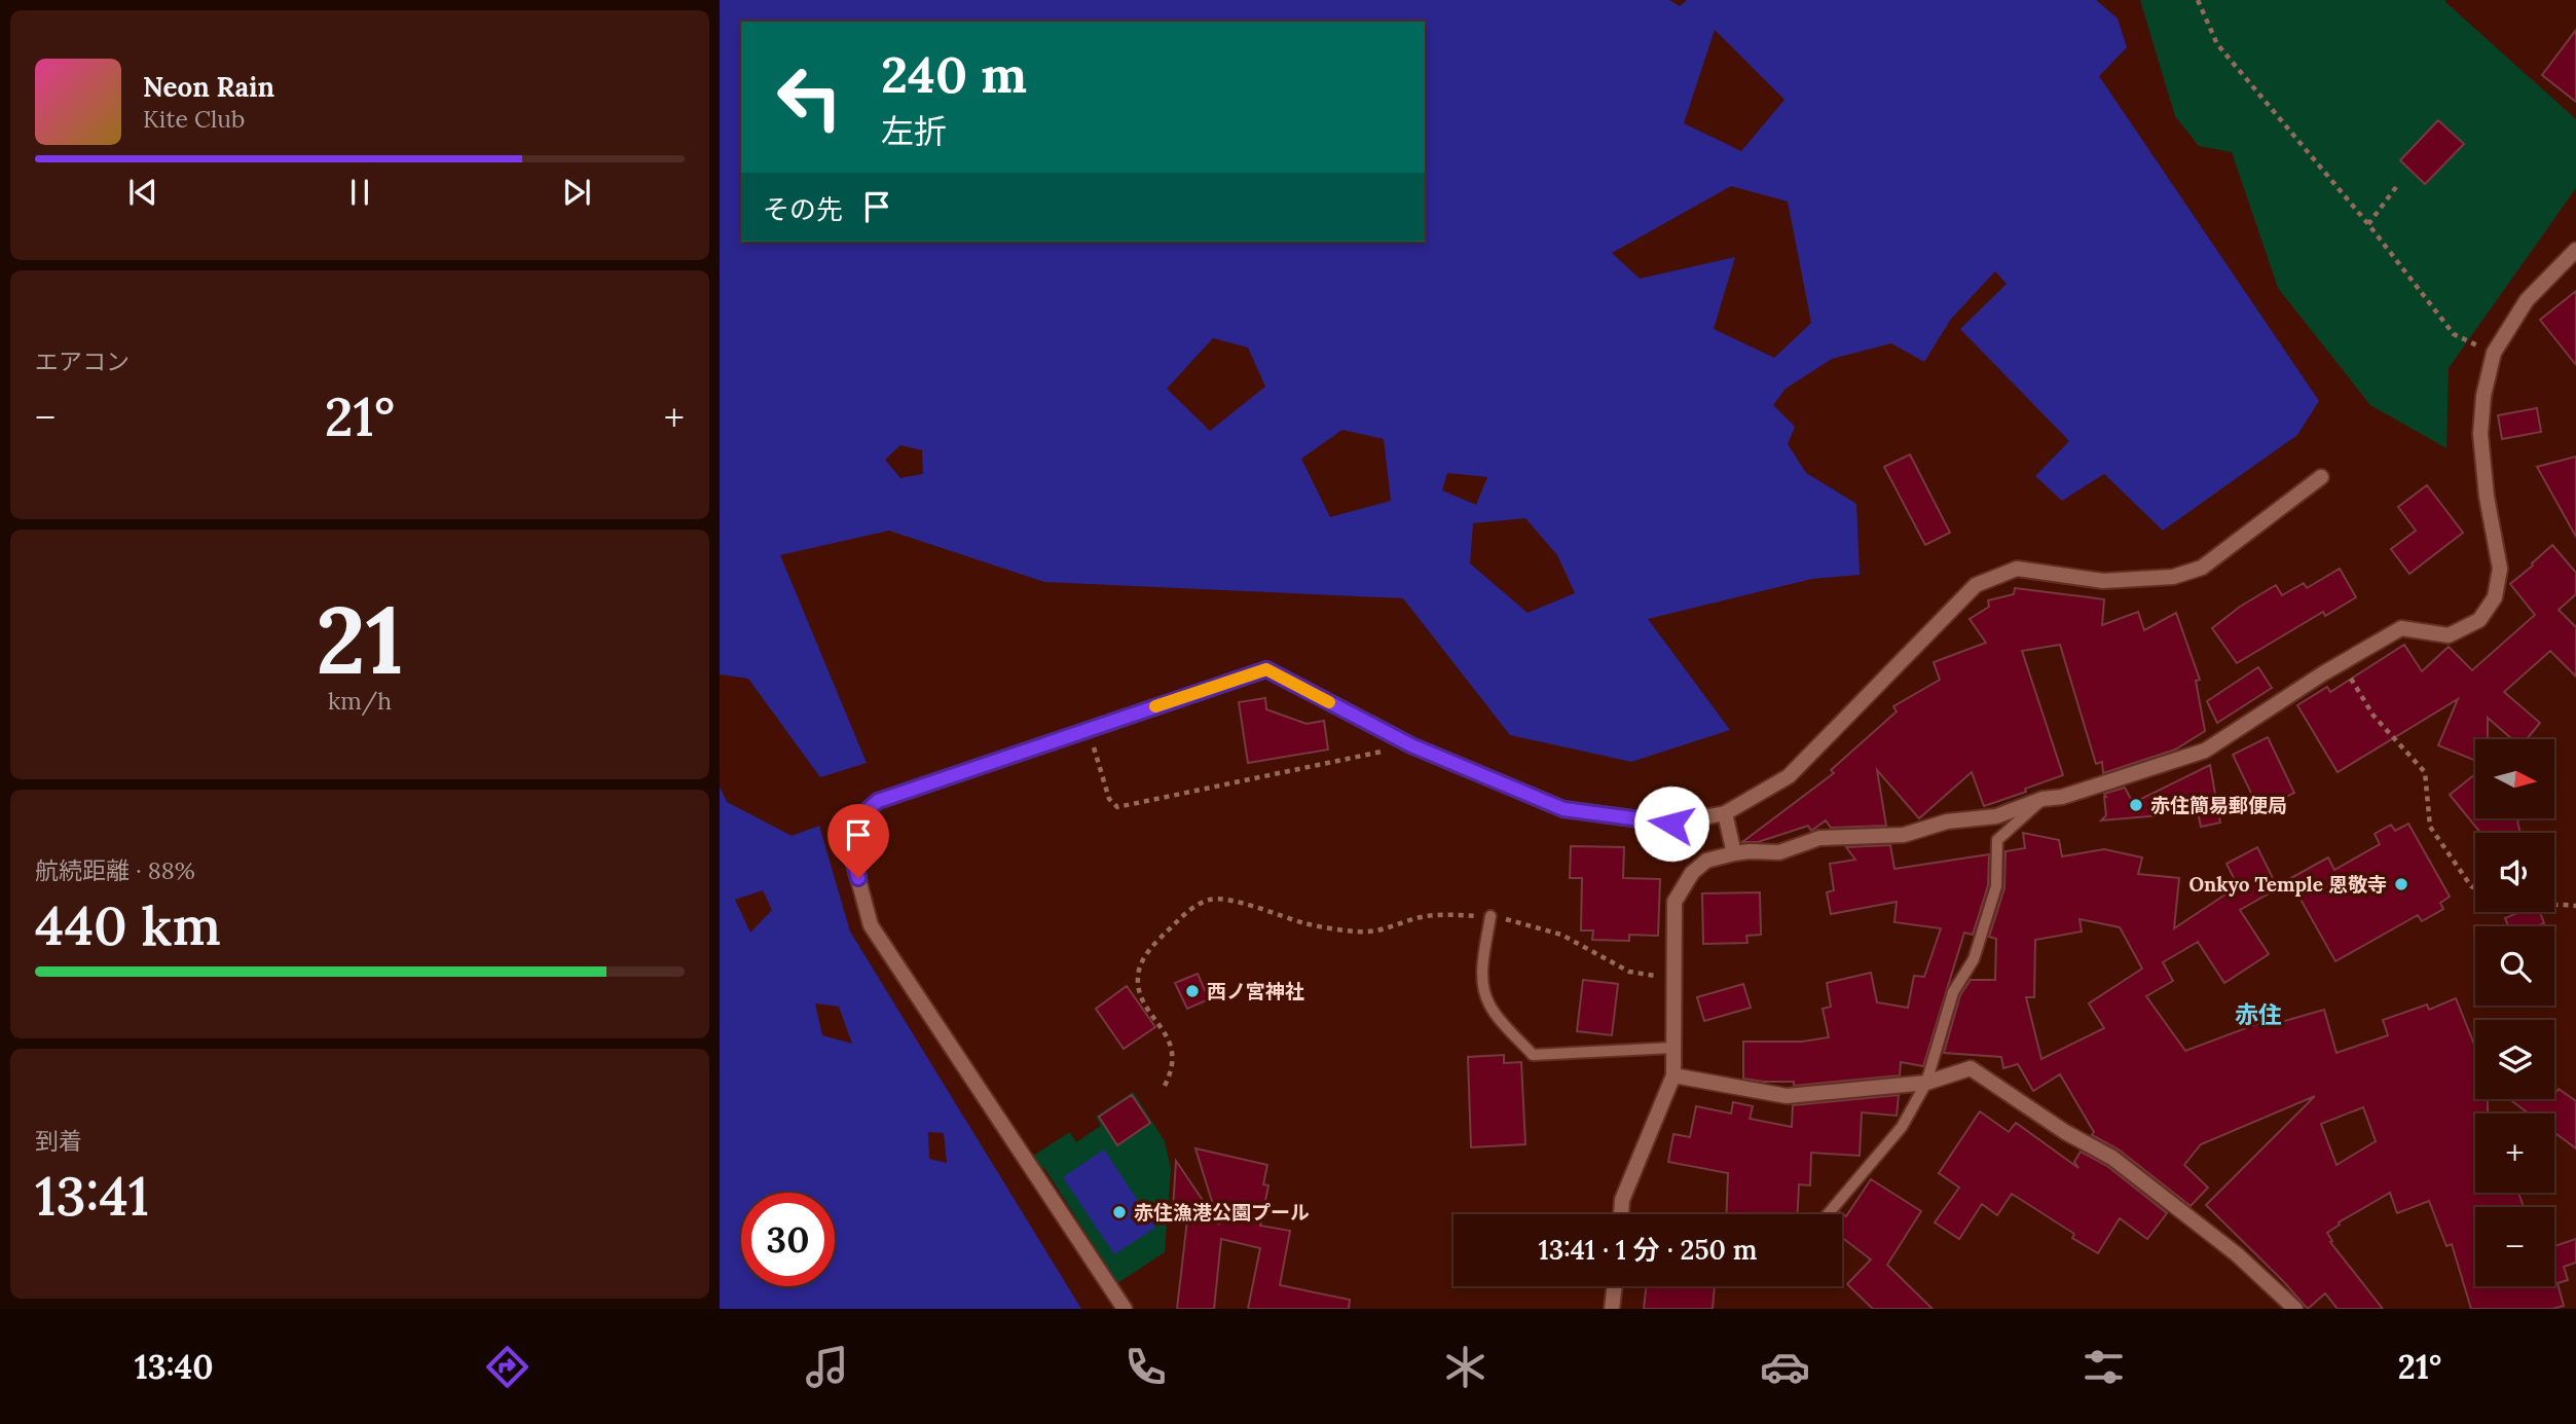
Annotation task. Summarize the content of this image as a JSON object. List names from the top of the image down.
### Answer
{
  "districts": ["赤住"],
  "places": [
    "赤住簡易郵便局",
    "Onkyo Temple 恩敬寺",
    "西ノ宮神社",
    "赤住漁港公園プール"
  ],
  "north": "right",
  "page": {
    "turn": ["240 m", "左折"],
    "song": ["Neon Rain", "Kite Club"],
    "then": "その先",
    "tile": [
      "エアコン",
      ["21", "km/h"],
      ["航続距離 · 88%", "440 km"],
      ["到着", "13:41"]
    ],
    "heat": ["−", "21°", "+"],
    "map_buttons": ["+", "−"],
    "limit": "30",
    "trip": "13:41 · 1 分 · 250 m",
    "tabs": ["13:40", "21°"]
  }
}
